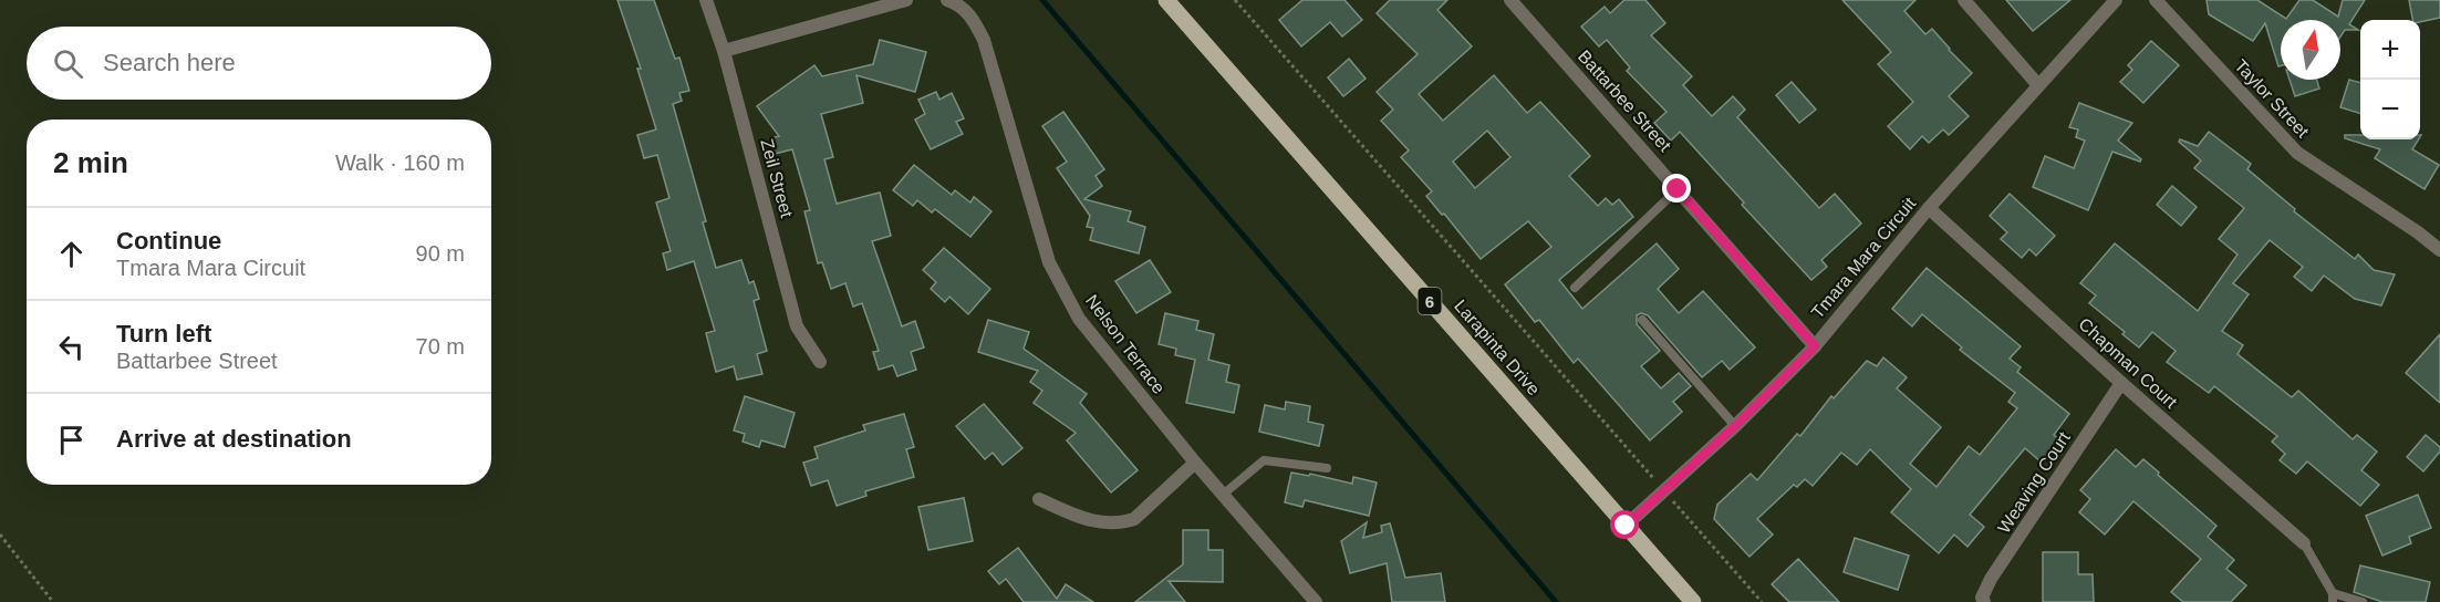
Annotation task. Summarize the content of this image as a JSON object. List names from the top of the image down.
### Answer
{
  "streets": {
    "main road": ["6", "Larapinta Drive"],
    "street": [
      "Taylor Street",
      "Battarbee Street",
      "Zeil Street",
      "Tmara Mara Circuit",
      "Nelson Terrace",
      "Chapman Court",
      "Weaving Court"
    ]
  },
  "crossings": [
    ["Battarbee Street", "Tmara Mara Circuit"],
    ["Tmara Mara Circuit", "Larapinta Drive"],
    ["Tmara Mara Circuit", "Chapman Court"],
    ["Chapman Court", "Weaving Court"]
  ],
  "north": "top",
  "page": {
    "map_buttons": ["+", "−"],
    "search": "Search here",
    "heading": ["2 min", "Walk · 160 m"],
    "list": [
      ["Continue", "Tmara Mara Circuit", "90 m"],
      ["Turn left", "Battarbee Street", "70 m"],
      "Arrive at destination"
    ]
  }
}
